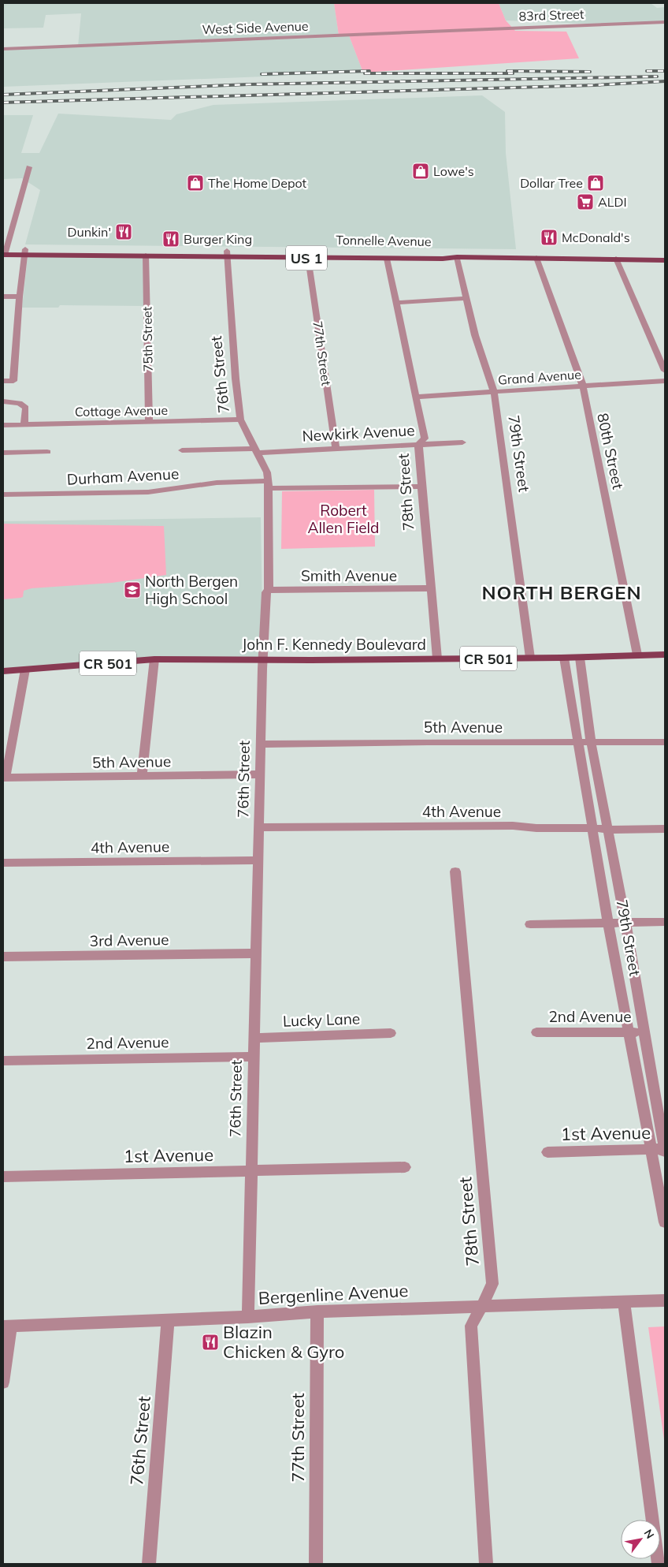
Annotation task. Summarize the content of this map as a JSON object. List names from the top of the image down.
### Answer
{
  "streets": {
    "main road": [
      "Tonnelle Avenue",
      "US 1",
      "John F. Kennedy Boulevard",
      "CR 501"
    ],
    "street": [
      "83rd Street",
      "West Side Avenue",
      "75th Street",
      "77th Street",
      "76th Street",
      "Grand Avenue",
      "Cottage Avenue",
      "Newkirk Avenue",
      "80th Street",
      "79th Street",
      "Durham Avenue",
      "78th Street",
      "Smith Avenue",
      "5th Avenue",
      "4th Avenue",
      "3rd Avenue",
      "2nd Avenue",
      "Lucky Lane",
      "1st Avenue",
      "Bergenline Avenue"
    ]
  },
  "crossings": [
    ["83rd Street", "West Side Avenue"],
    ["Tonnelle Avenue", "75th Street"],
    ["Tonnelle Avenue", "77th Street"],
    ["Tonnelle Avenue", "76th Street"],
    ["Tonnelle Avenue", "80th Street"],
    ["Tonnelle Avenue", "79th Street"],
    ["Tonnelle Avenue", "78th Street"],
    ["75th Street", "Cottage Avenue"],
    ["77th Street", "Newkirk Avenue"],
    ["77th Street", "Bergenline Avenue"],
    ["76th Street", "Cottage Avenue"],
    ["76th Street", "Newkirk Avenue"],
    ["76th Street", "Durham Avenue"],
    ["76th Street", "Smith Avenue"],
    ["76th Street", "John F. Kennedy Boulevard"],
    ["76th Street", "5th Avenue"],
    ["76th Street", "4th Avenue"],
    ["76th Street", "3rd Avenue"],
    ["76th Street", "2nd Avenue"],
    ["76th Street", "Lucky Lane"],
    ["76th Street", "1st Avenue"],
    ["76th Street", "Bergenline Avenue"],
    ["Grand Avenue", "80th Street"],
    ["Grand Avenue", "79th Street"],
    ["Grand Avenue", "78th Street"],
    ["Newkirk Avenue", "78th Street"],
    ["80th Street", "John F. Kennedy Boulevard"],
    ["79th Street", "John F. Kennedy Boulevard"],
    ["79th Street", "5th Avenue"],
    ["79th Street", "4th Avenue"],
    ["79th Street", "2nd Avenue"],
    ["79th Street", "1st Avenue"],
    ["Durham Avenue", "78th Street"],
    ["78th Street", "Smith Avenue"],
    ["78th Street", "John F. Kennedy Boulevard"],
    ["78th Street", "Bergenline Avenue"]
  ],
  "districts": ["NORTH BERGEN"],
  "parks": ["Robert Allen Field"],
  "places": {
    "shop": ["Lowe's", "The Home Depot", "Dollar Tree"],
    "supermarket": ["ALDI"],
    "restaurant": [
      "Dunkin'",
      "McDonald's",
      "Burger King",
      "Blazin Chicken & Gyro"
    ],
    "school or university": ["North Bergen High School"]
  },
  "north": "top right"
}
